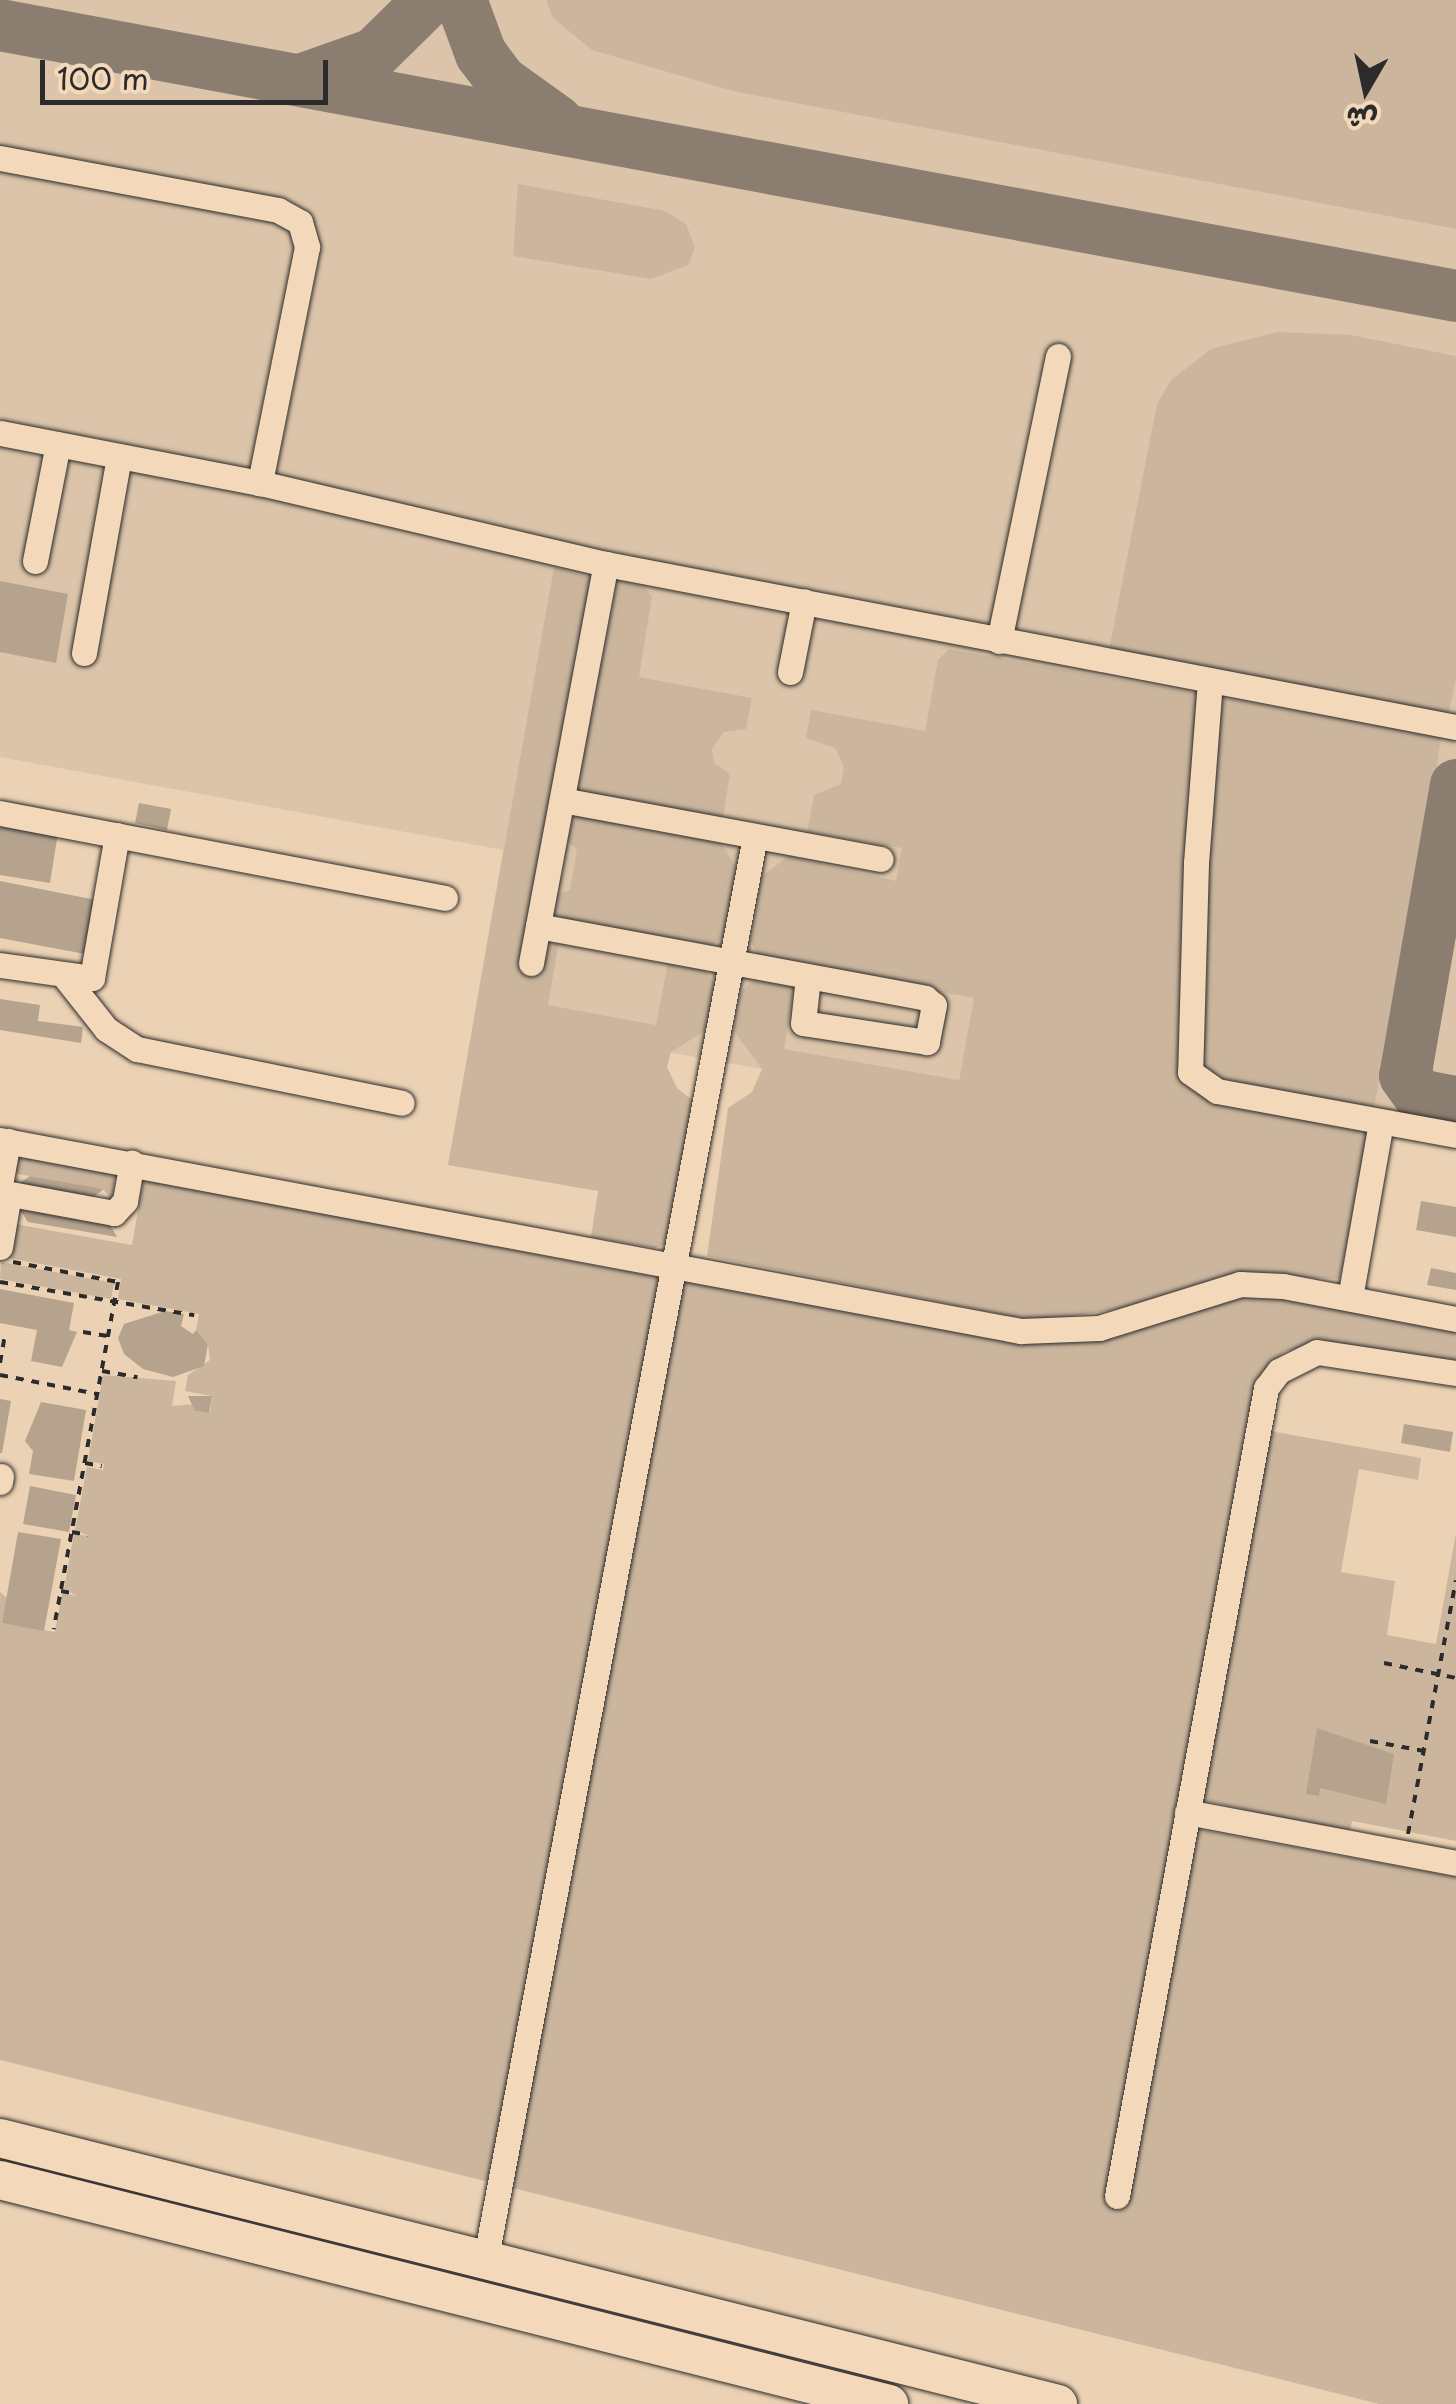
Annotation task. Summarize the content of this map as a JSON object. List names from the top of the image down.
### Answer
{
  "scale_bar": "100 m",
  "north": "bottom"
}
